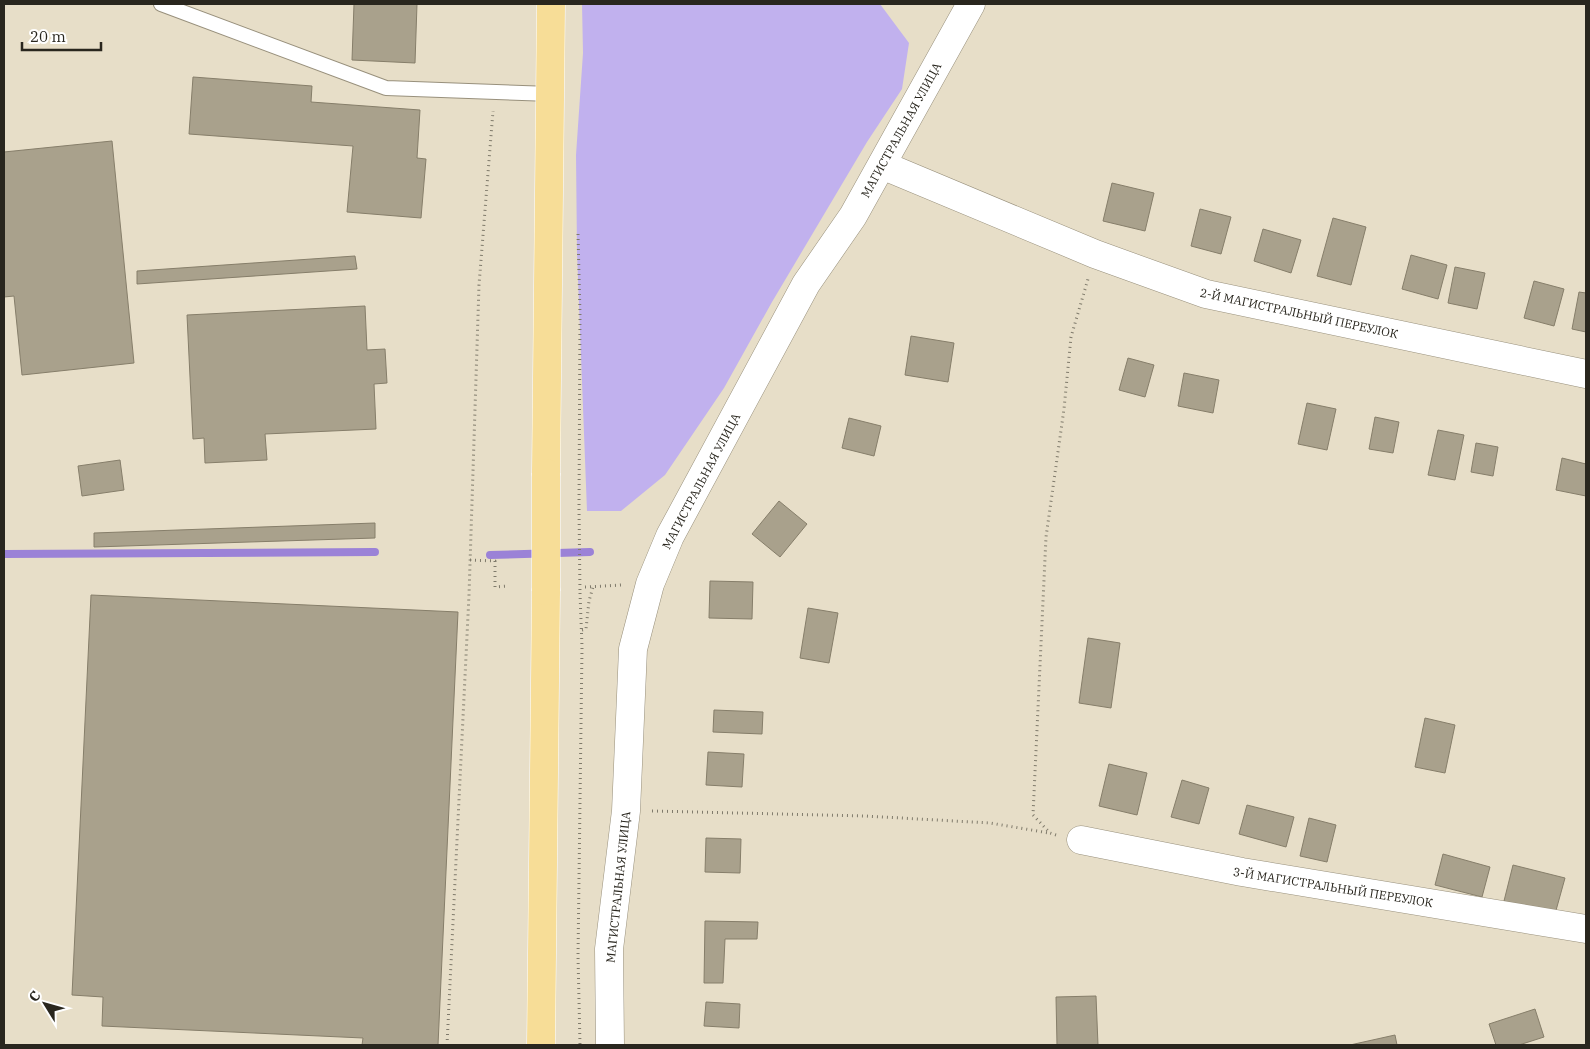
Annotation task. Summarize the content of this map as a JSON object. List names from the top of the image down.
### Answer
{
  "streets": {
    "street": ["МАГИСТРАЛЬНАЯ УЛИЦА", "2-Й МАГИСТРАЛЬНЫЙ ПЕРЕУЛОК", "3-Й МАГИСТРАЛЬНЫЙ ПЕРЕУЛОК"]
  },
  "crossings": [
    ["МАГИСТРАЛЬНАЯ УЛИЦА", "2-Й МАГИСТРАЛЬНЫЙ ПЕРЕУЛОК"]
  ],
  "scale_bar": "20 m",
  "north": "top left"
}
